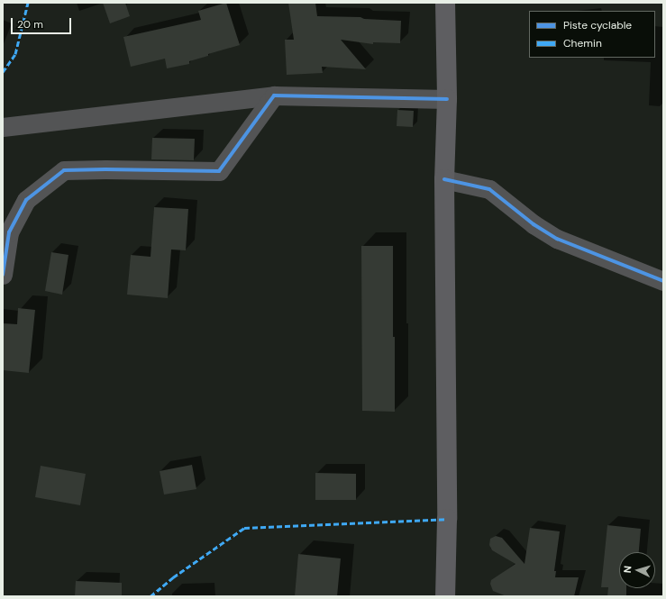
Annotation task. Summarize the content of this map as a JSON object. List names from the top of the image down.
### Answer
{
  "legend": ["Piste cyclable", "Chemin"],
  "scale_bar": "20 m",
  "north": "left"
}
